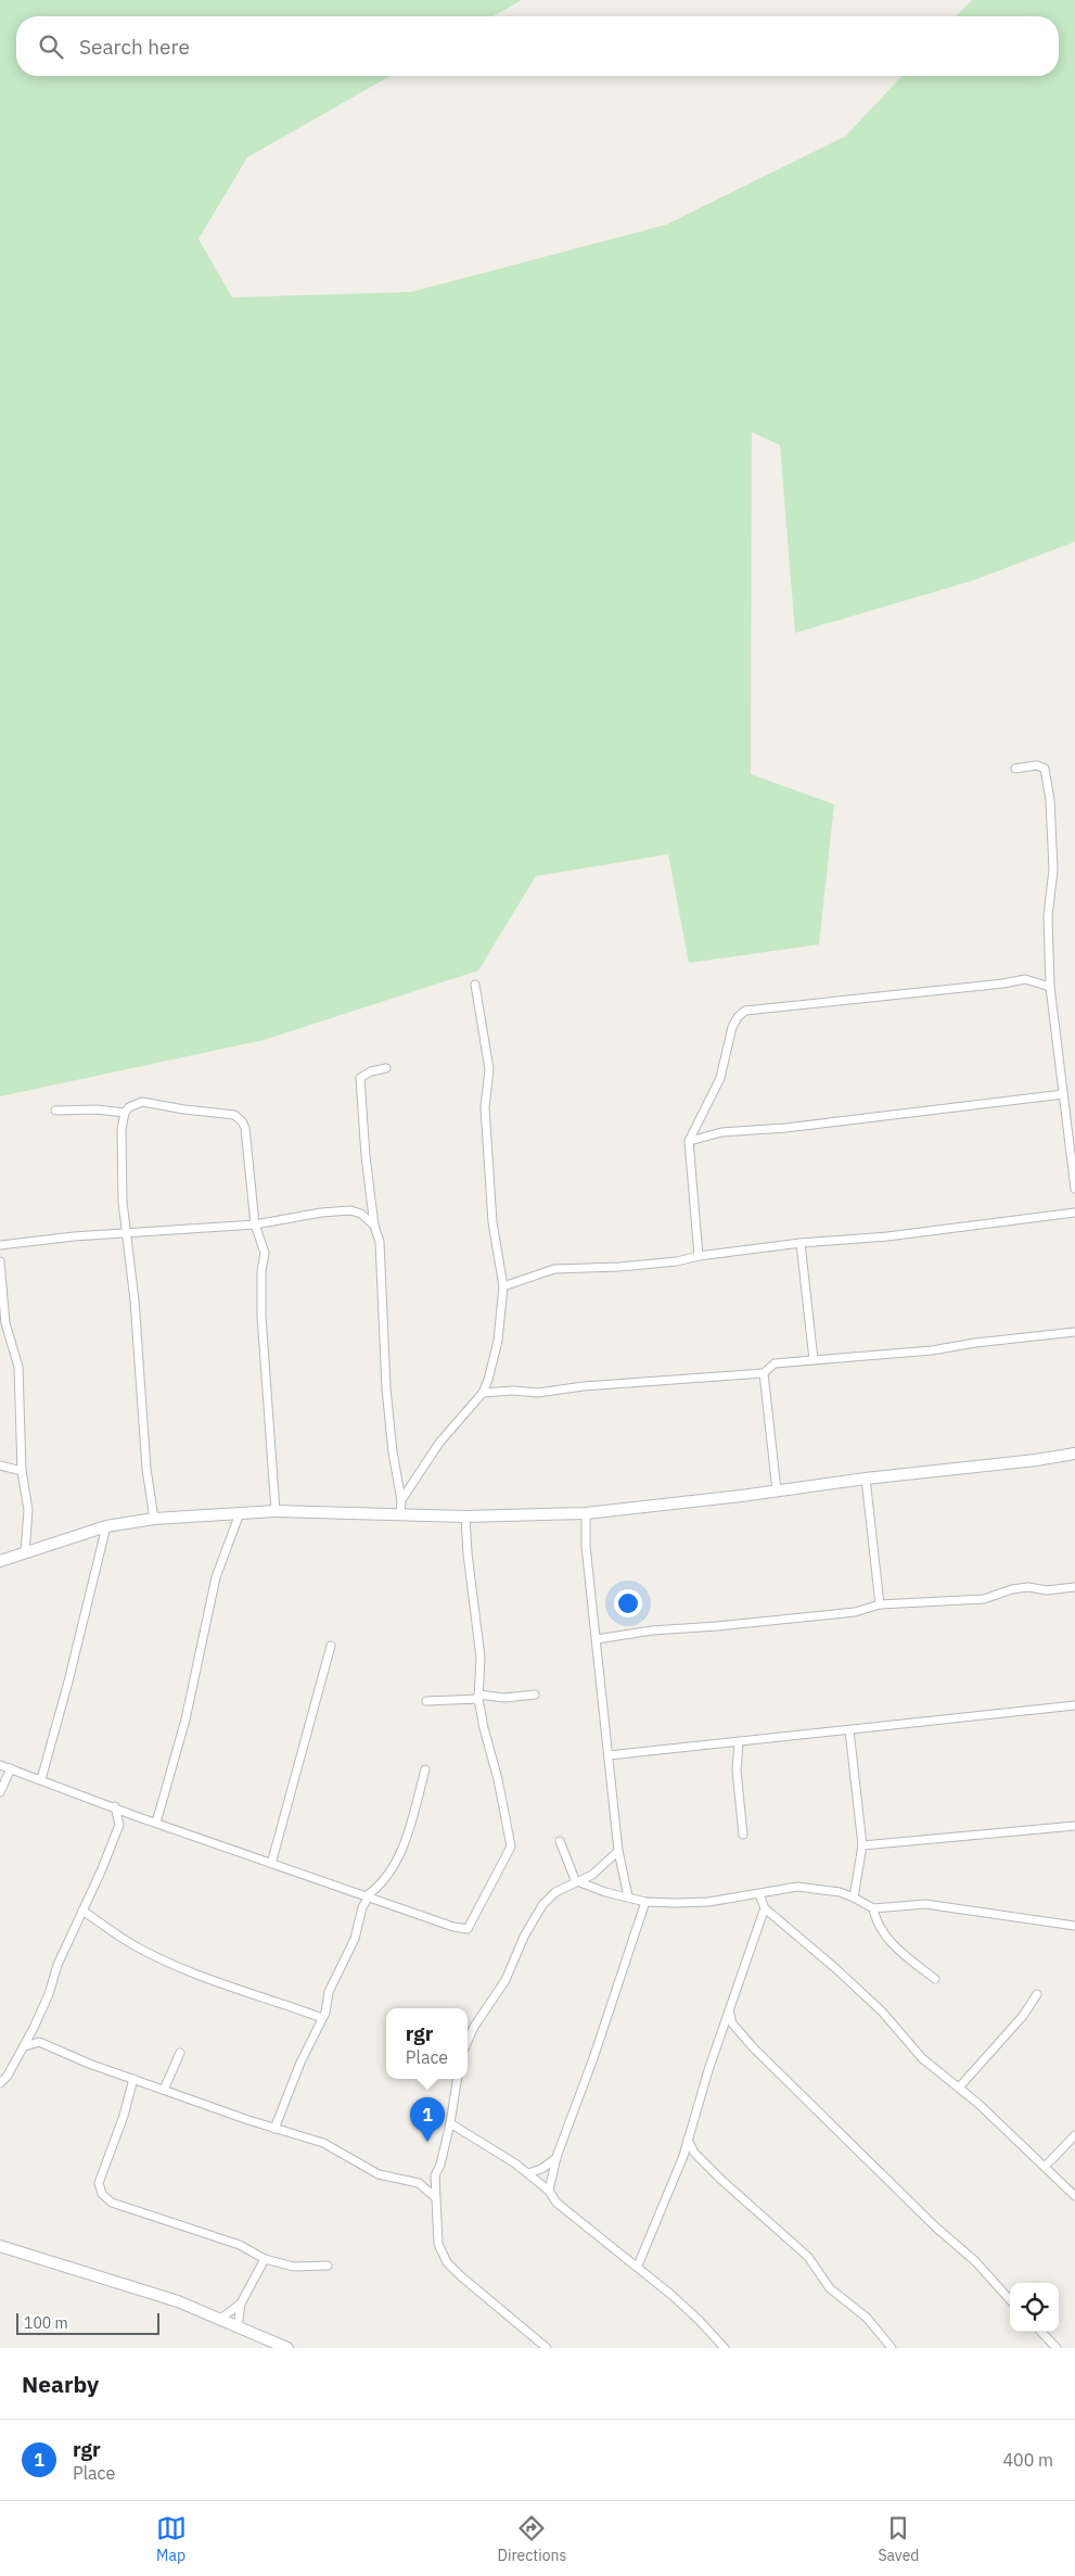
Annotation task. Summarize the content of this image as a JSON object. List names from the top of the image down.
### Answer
{
  "scale_bar": "100 m",
  "page": {
    "search": "Search here",
    "popup": ["rgr", "Place"],
    "pins": "1",
    "scale": "100 m",
    "heading": "Nearby",
    "list": [
      {
        "mark": "1",
        "name": "rgr",
        "note": "Place",
        "value": "400 m"
      }
    ],
    "nav": ["Map", "Directions", "Saved"]
  }
}
